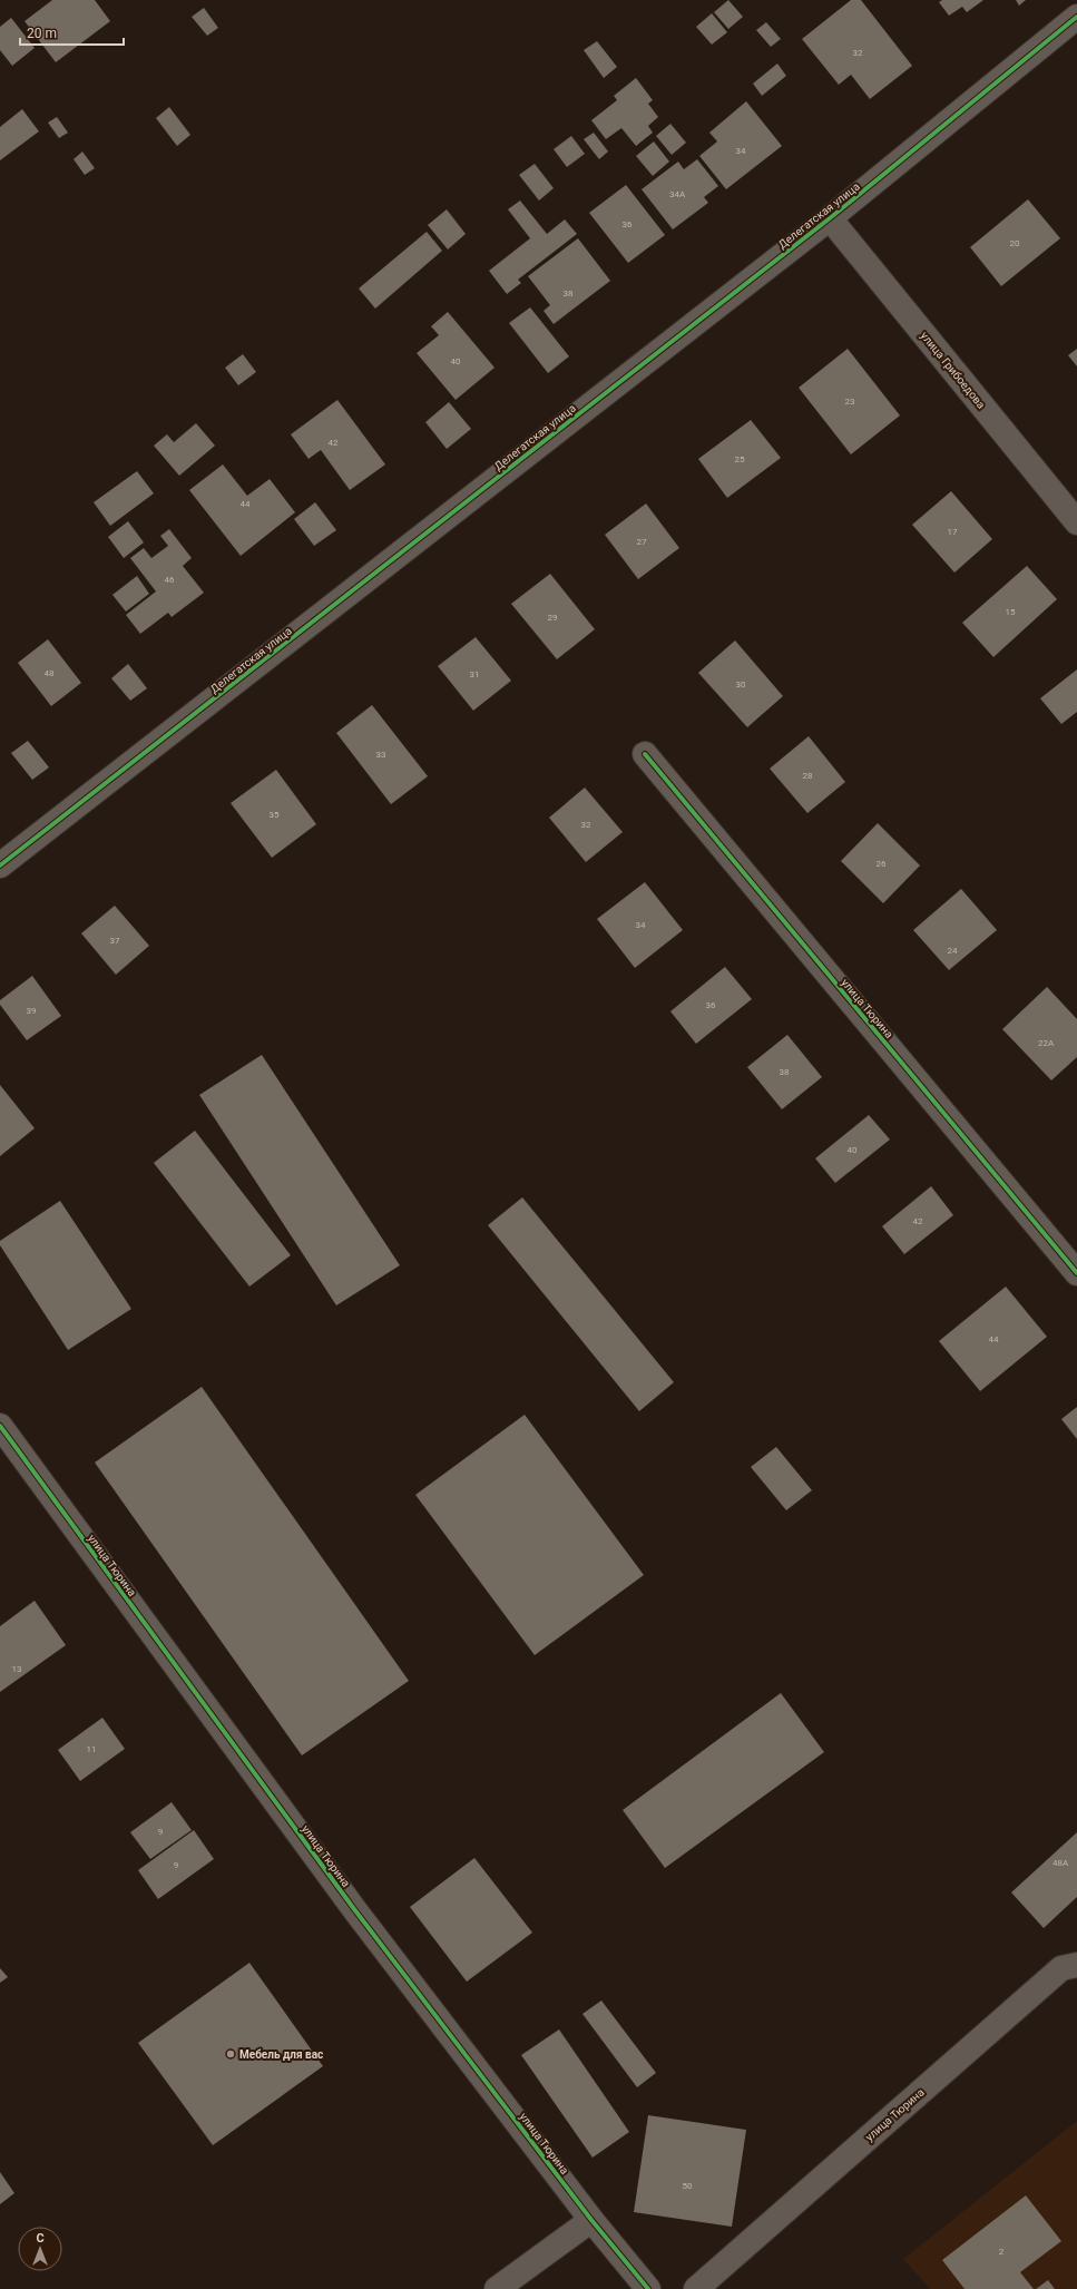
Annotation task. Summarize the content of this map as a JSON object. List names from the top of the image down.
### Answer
{
  "streets": {
    "street": ["Делегатская улица", "улица Грибоедова", "улица Тюрина"]
  },
  "crossings": [
    ["Делегатская улица", "улица Грибоедова"]
  ],
  "places": ["Мебель для вас"],
  "house_numbers": [
    "32",
    "34",
    "34А",
    "36",
    "20",
    "38",
    "40",
    "23",
    "42",
    "25",
    "44",
    "17",
    "27",
    "46",
    "15",
    "29",
    "48",
    "31",
    "30",
    "33",
    "28",
    "35",
    "32",
    "26",
    "34",
    "37",
    "24",
    "36",
    "39",
    "22А",
    "38",
    "40",
    "42",
    "44",
    "13",
    "11",
    "9",
    "48А",
    "9",
    "50",
    "2"
  ],
  "scale_bar": "20 m",
  "north": "top"
}
